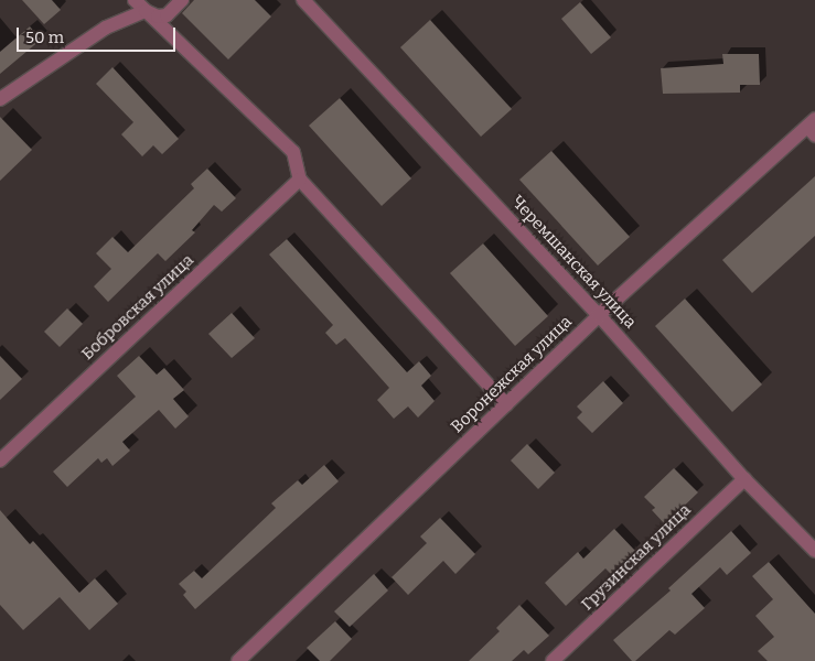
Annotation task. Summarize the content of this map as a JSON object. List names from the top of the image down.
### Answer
{
  "streets": {
    "street": [
      "Черемшанская улица",
      "Бобровская улица",
      "Воронежская улица",
      "Грузинская улица"
    ]
  },
  "crossings": [
    ["Черемшанская улица", "Воронежская улица"],
    ["Черемшанская улица", "Грузинская улица"]
  ],
  "scale_bar": "50 m"
}
